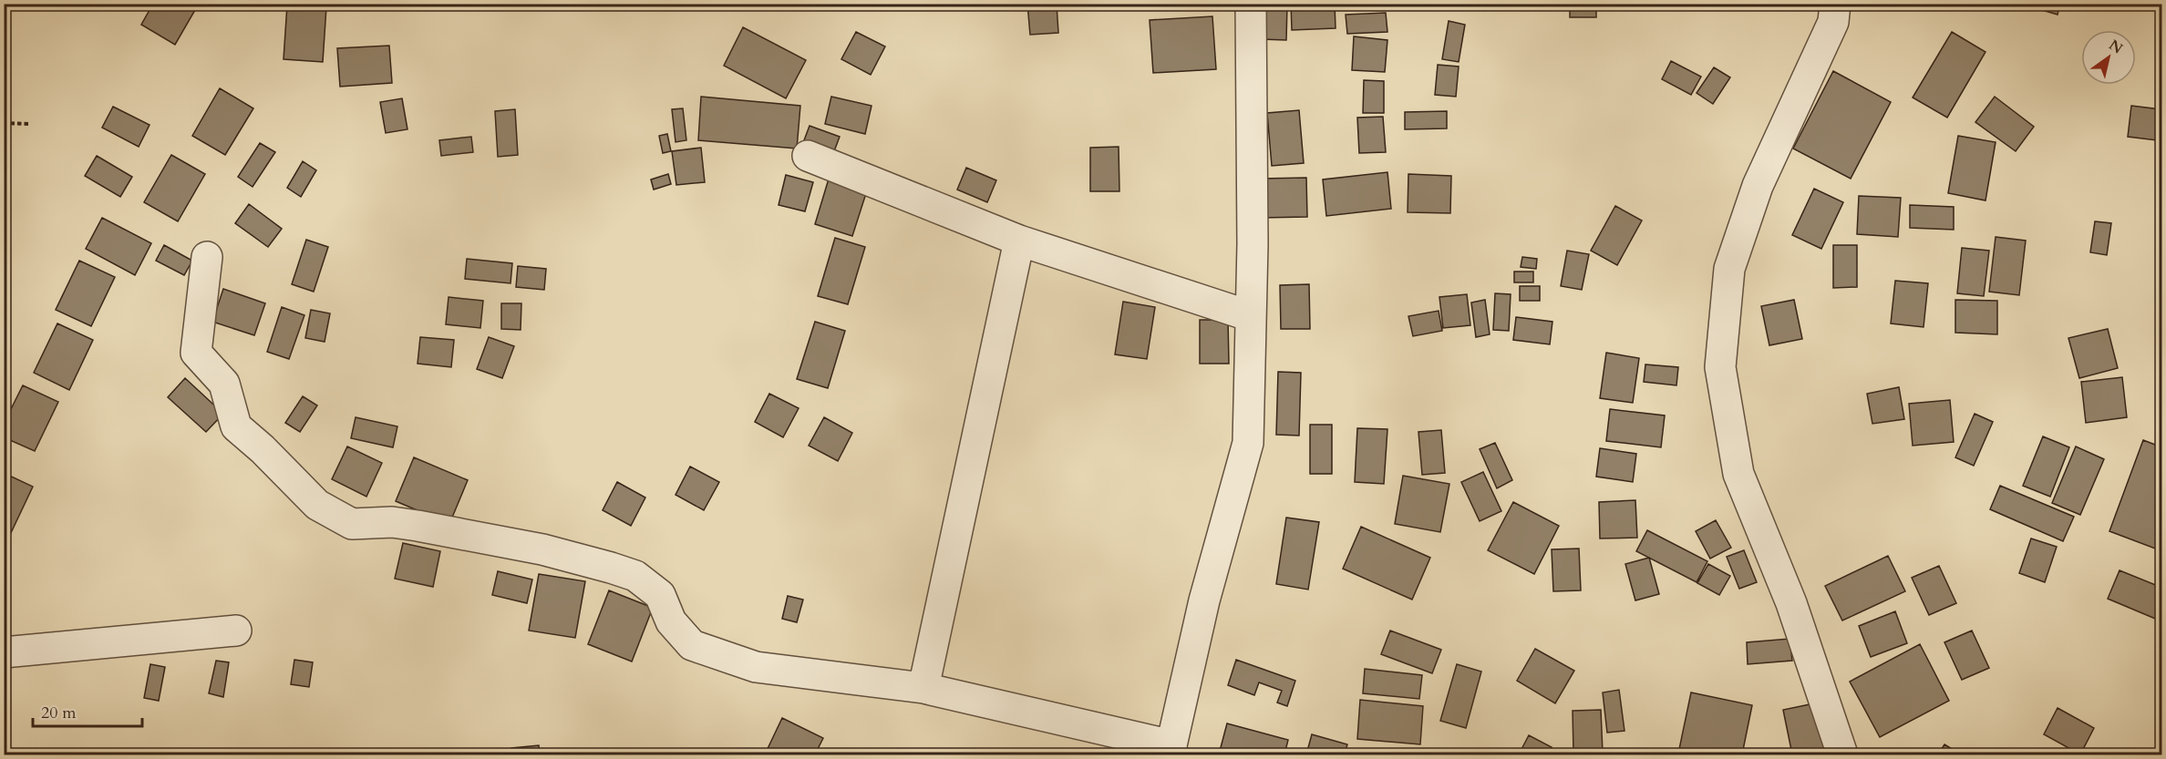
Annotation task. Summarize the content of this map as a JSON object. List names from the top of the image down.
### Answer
{
  "scale_bar": "20 m",
  "north": "top right"
}
